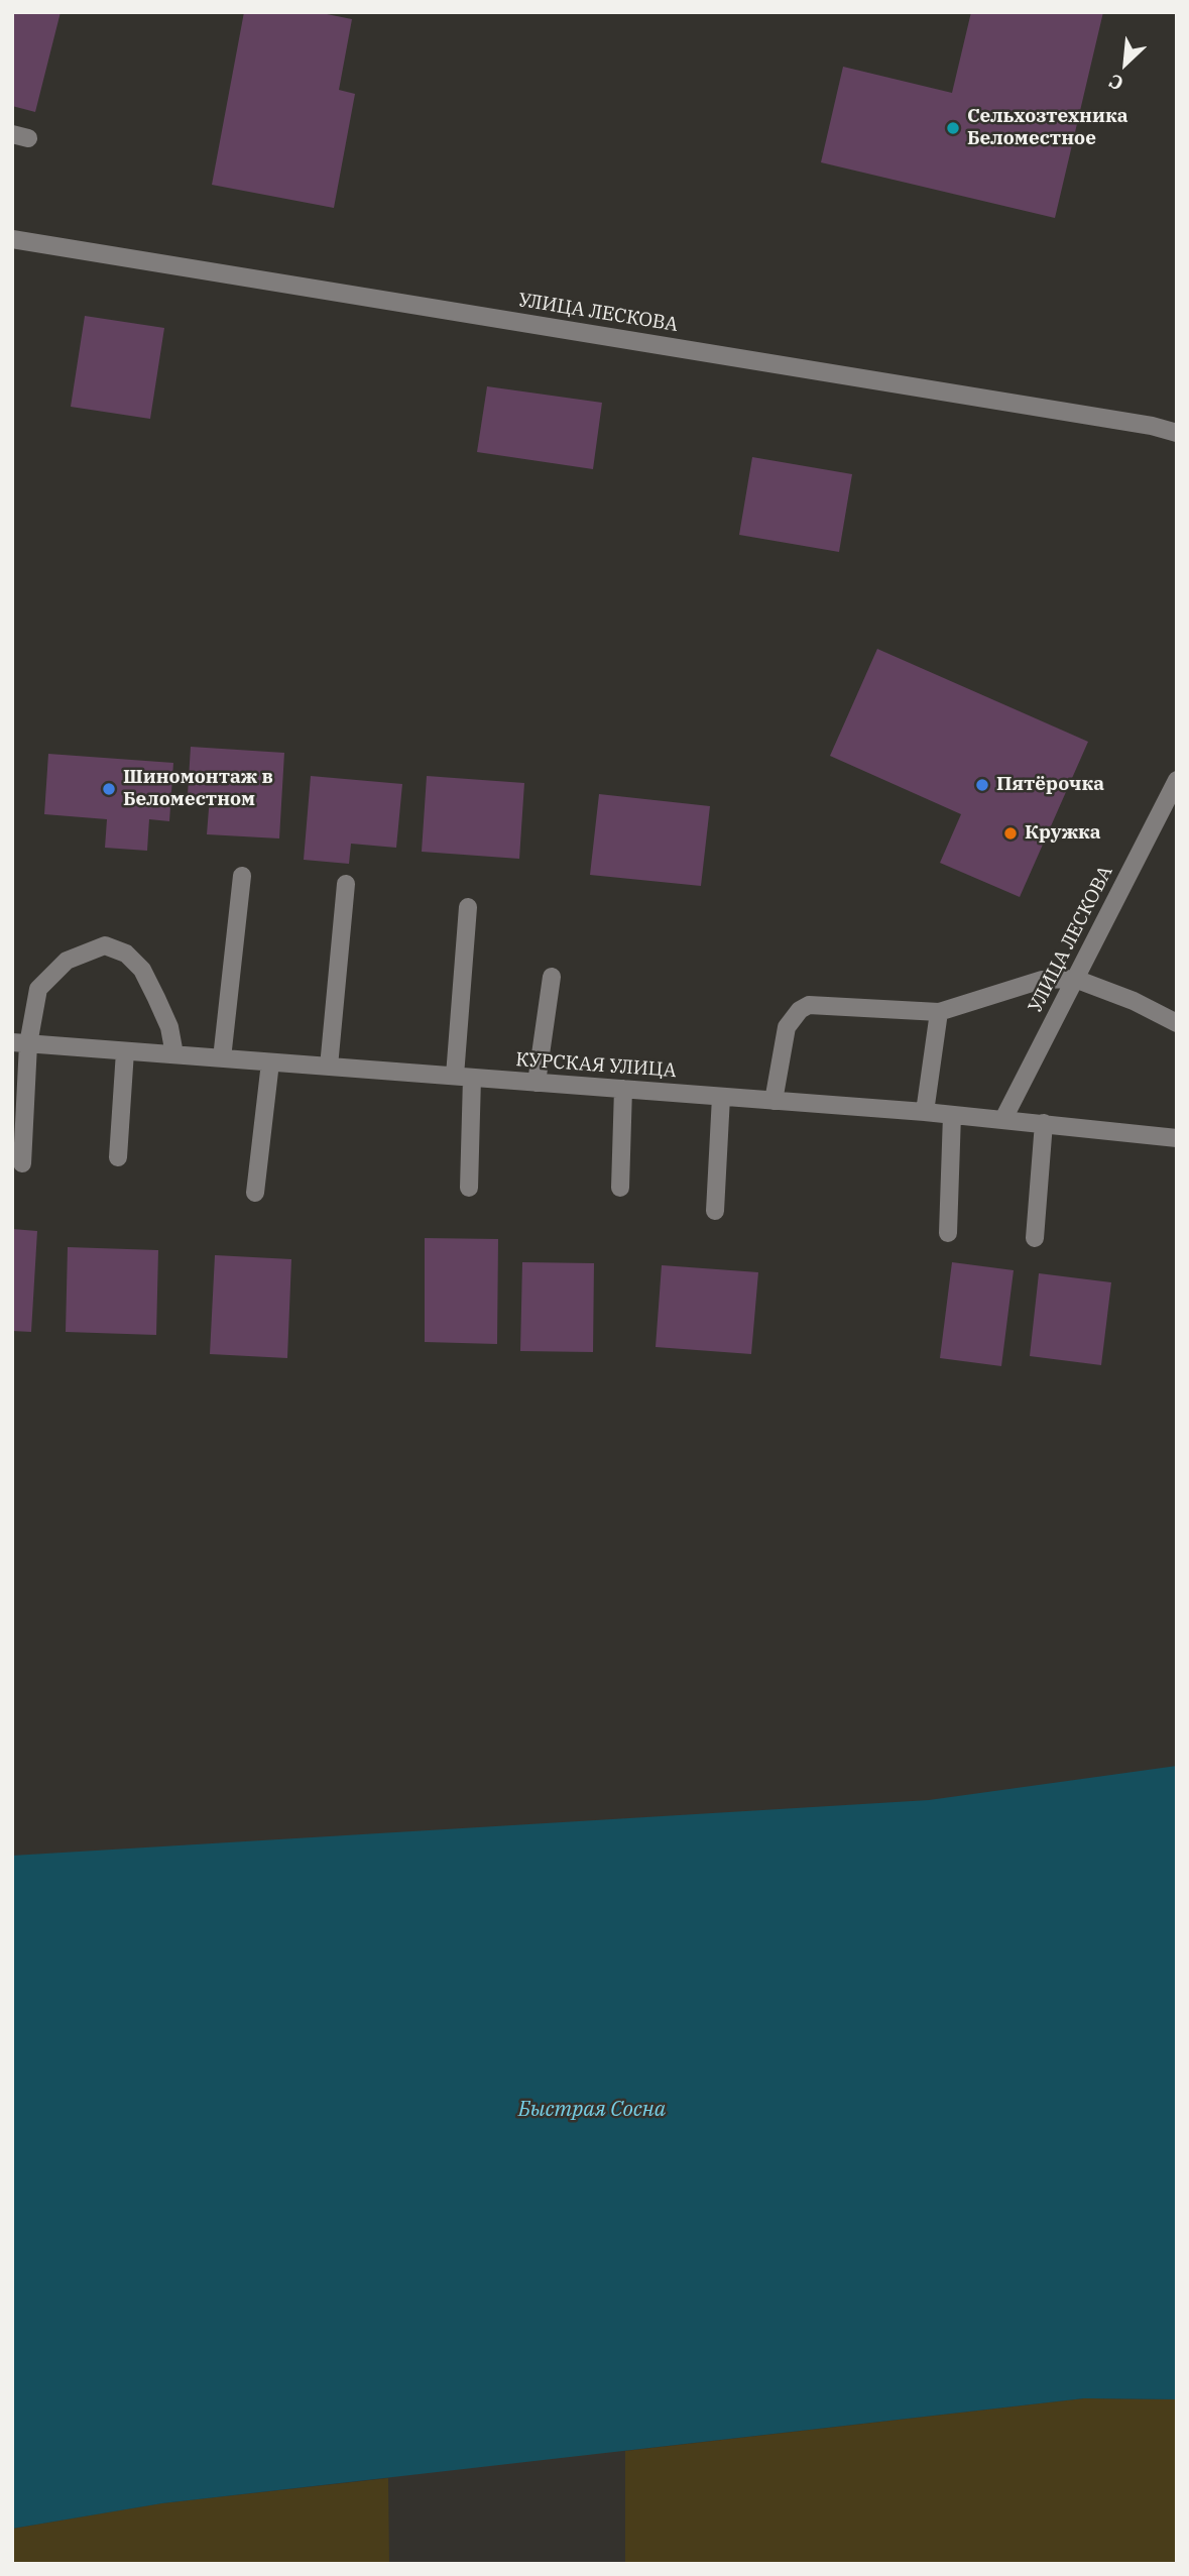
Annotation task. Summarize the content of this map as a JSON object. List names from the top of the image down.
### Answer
{
  "streets": {
    "street": ["УЛИЦА ЛЕСКОВА", "КУРСКАЯ УЛИЦА"]
  },
  "crossings": [
    ["УЛИЦА ЛЕСКОВА", "КУРСКАЯ УЛИЦА"]
  ],
  "water": ["Быстрая Сосна"],
  "places": [
    "Сельхозтехника Беломестное",
    "Пятёрочка",
    "Шиномонтаж в Беломестном",
    "Кружка"
  ],
  "north": "bottom left"
}
